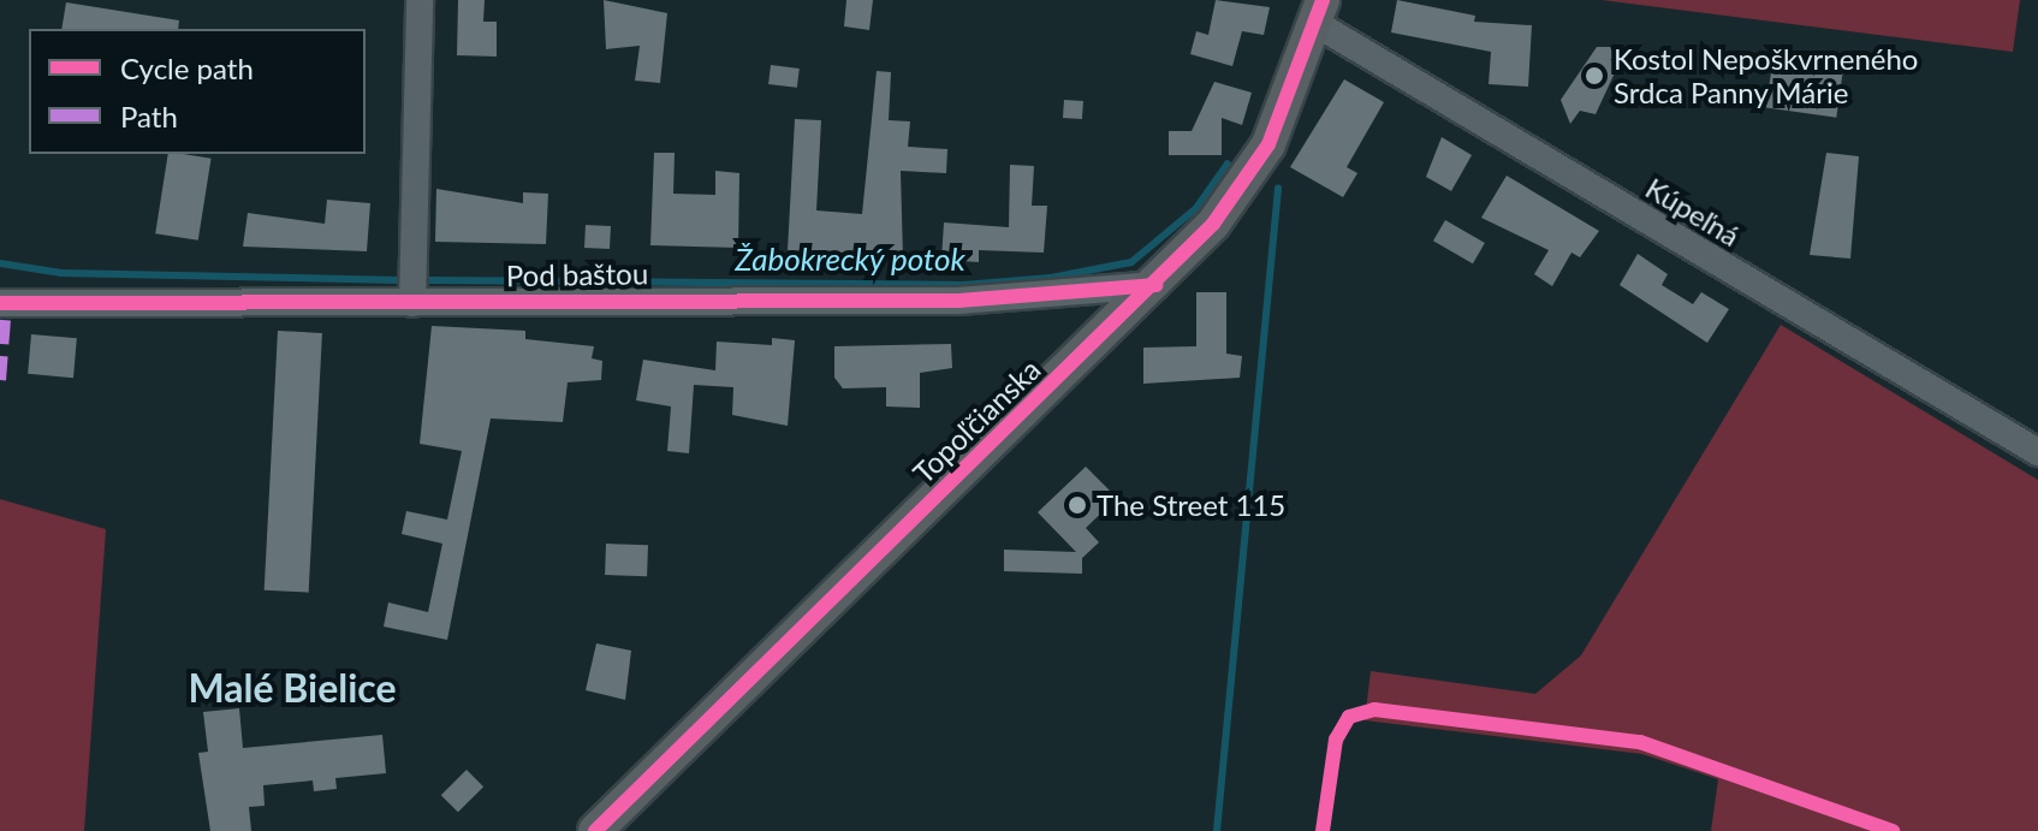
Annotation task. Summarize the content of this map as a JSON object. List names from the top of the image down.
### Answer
{
  "streets": {
    "main road": ["Topoľčianska"],
    "street": ["Kúpeľná", "Pod baštou"]
  },
  "crossings": [
    ["Kúpeľná", "Topoľčianska"],
    ["Pod baštou", "Topoľčianska"]
  ],
  "districts": ["Malé Bielice"],
  "water": ["Žabokrecký potok"],
  "places": ["Kostol Nepoškvrneného Srdca Panny Márie", "The Street 115"],
  "legend": ["Cycle path", "Path"]
}
